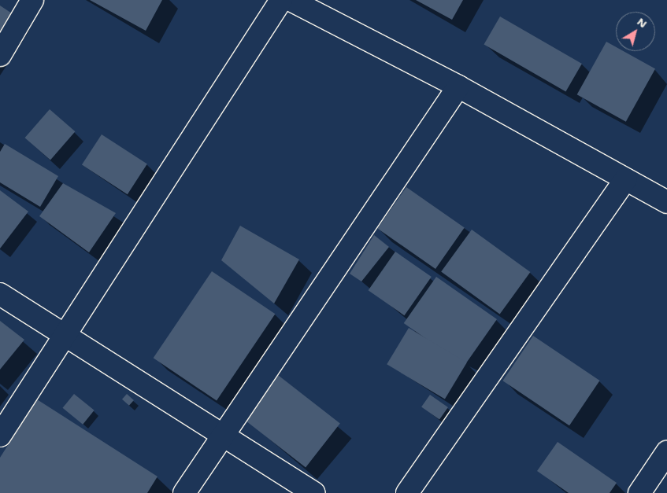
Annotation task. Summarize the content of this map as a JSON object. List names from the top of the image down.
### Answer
{
  "north": "top right"
}
